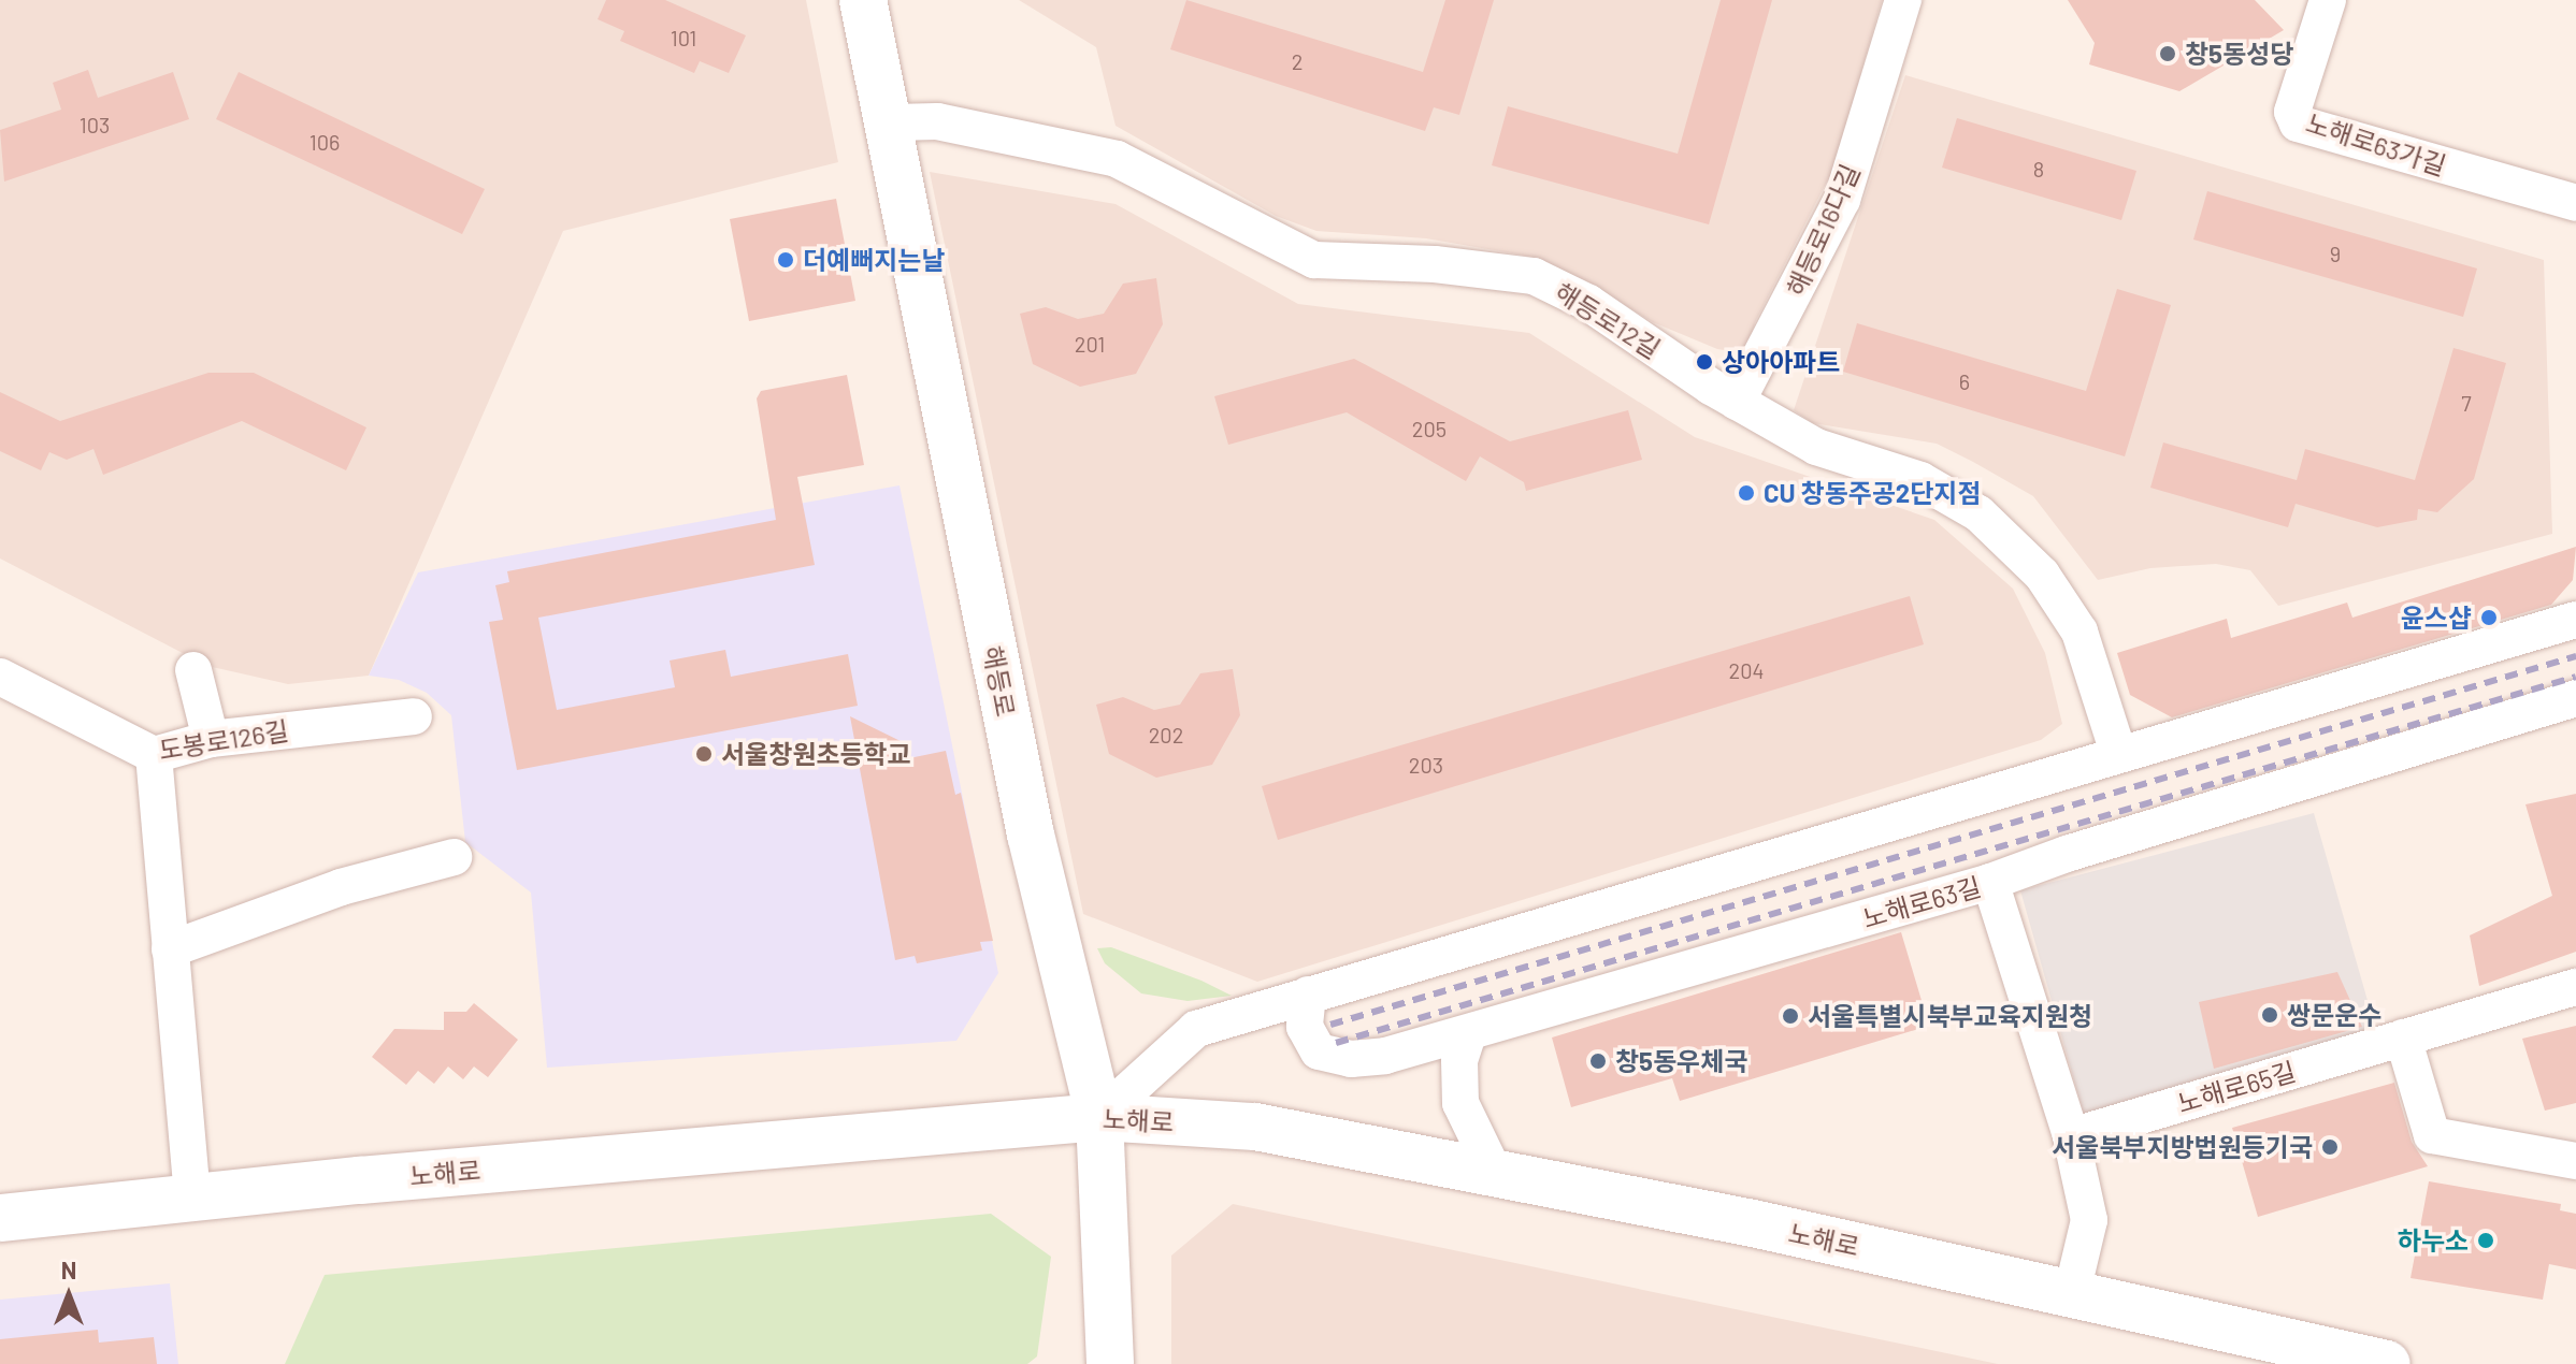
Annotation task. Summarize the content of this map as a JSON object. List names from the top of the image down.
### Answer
{
  "streets": {
    "main road": ["해등로", "노해로"],
    "street": [
      "노해로63가길",
      "해등로16다길",
      "해등로12길",
      "도봉로126길",
      "노해로63길",
      "노해로65길"
    ]
  },
  "crossings": [
    ["해등로16다길", "해등로12길"],
    ["해등로12길", "해등로"],
    ["해등로", "노해로"]
  ],
  "places": [
    "창5동성당",
    "더예뻐지는날",
    "상아아파트",
    "CU 창동주공2단지점",
    "윤스샵",
    "서울창원초등학교",
    "쌍문운수",
    "서울특별시북부교육지원청",
    "창5동우체국",
    "서울북부지방법원등기국",
    "하누소"
  ],
  "house_numbers": [
    "101",
    "2",
    "103",
    "106",
    "8",
    "9",
    "201",
    "6",
    "7",
    "205",
    "204",
    "202",
    "203"
  ],
  "north": "top"
}
